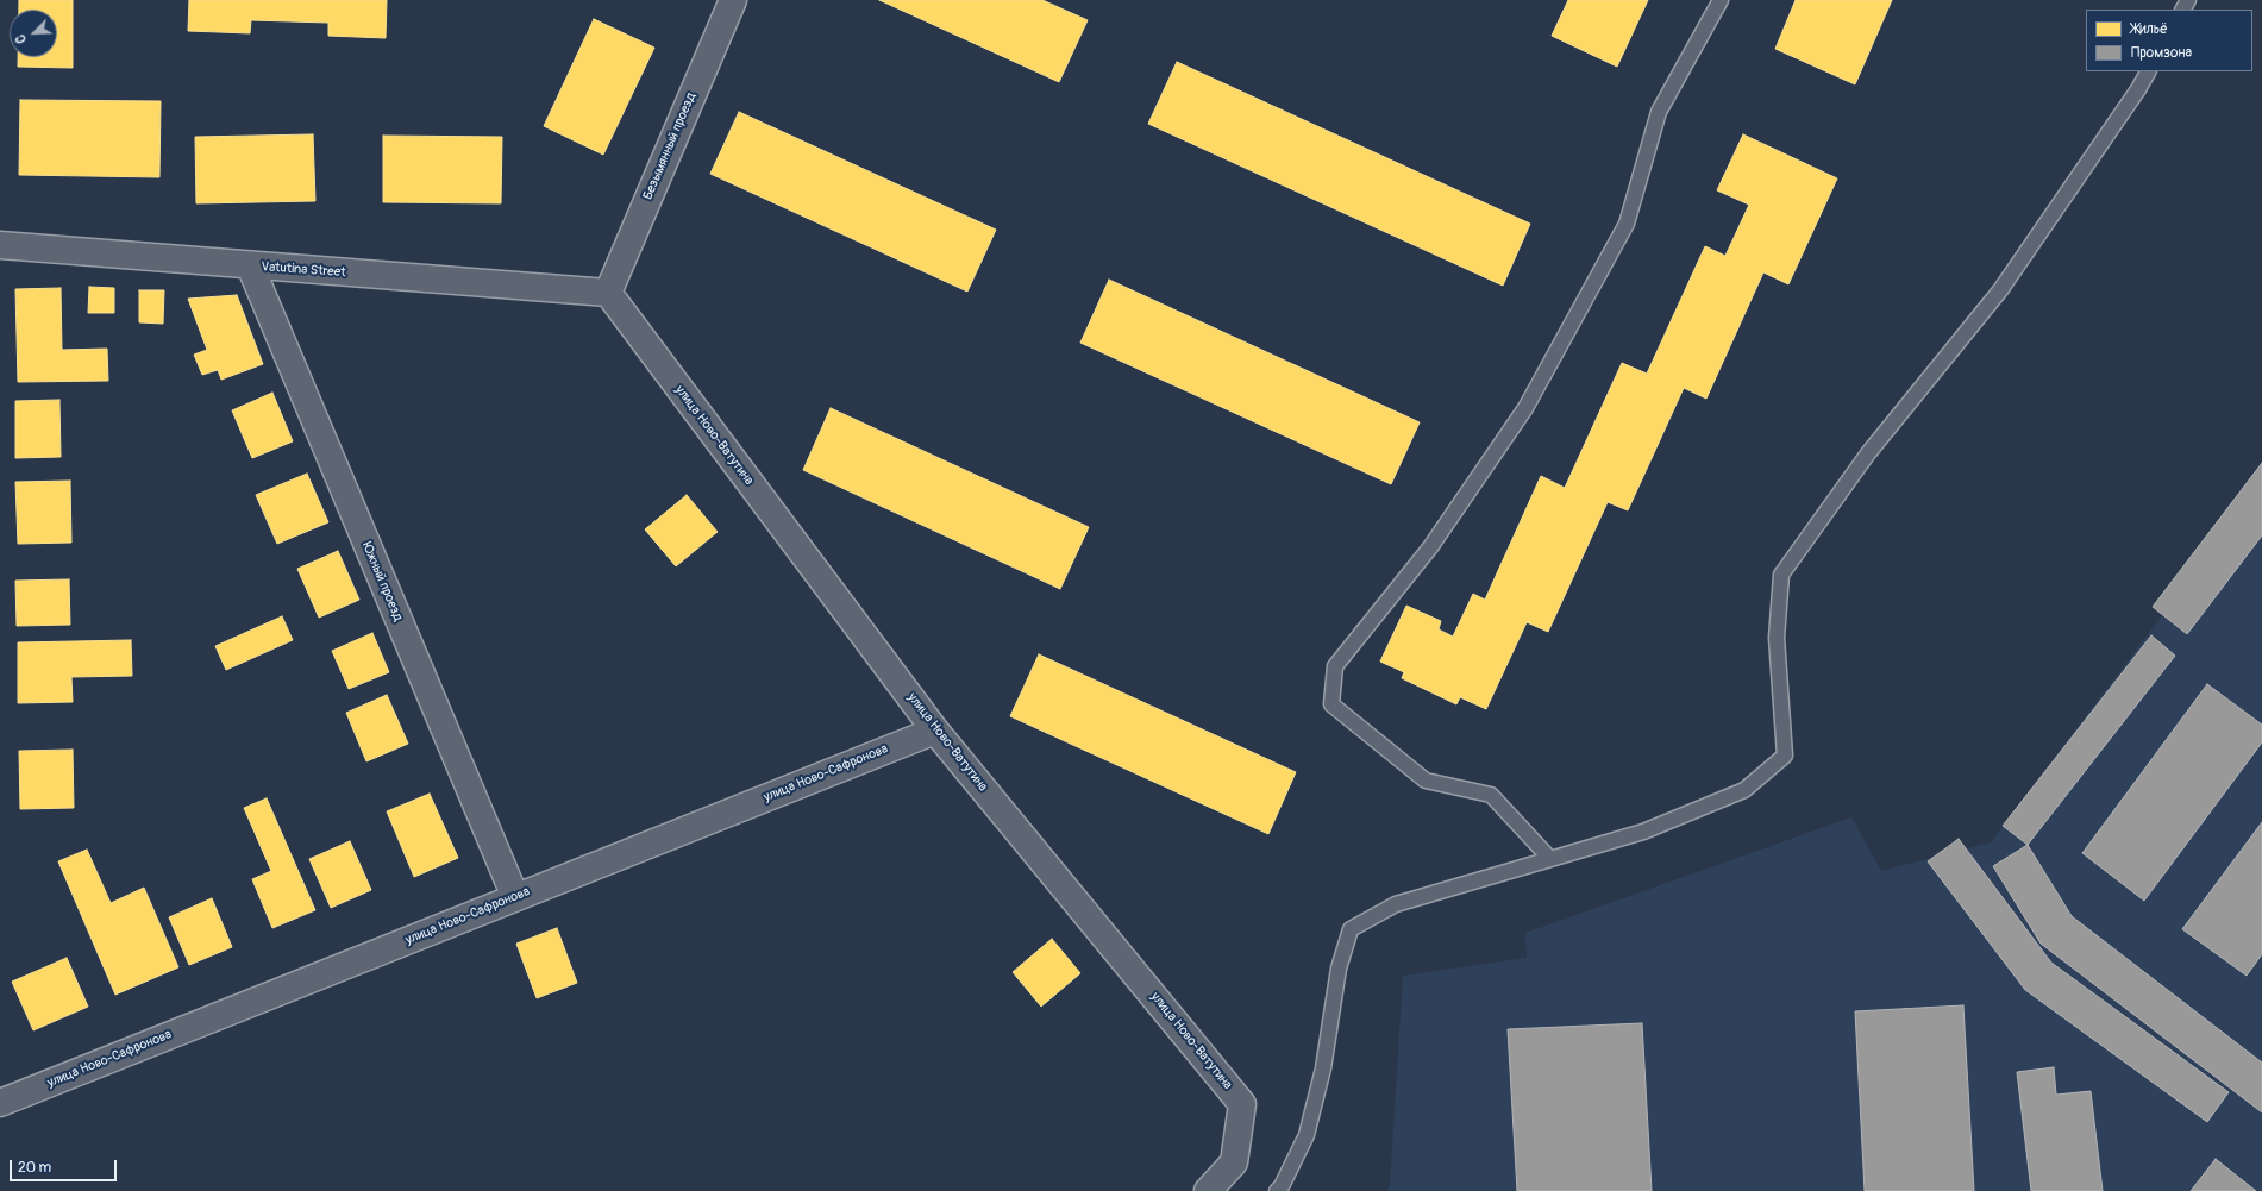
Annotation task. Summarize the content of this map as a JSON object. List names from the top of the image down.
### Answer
{
  "streets": {
    "street": [
      "Безымянный проезд",
      "Vatutina Street",
      "улица Ново-Ватутина",
      "Южный проезд",
      "улица Ново-Сафронова"
    ]
  },
  "crossings": [
    ["Безымянный проезд", "Vatutina Street"],
    ["Безымянный проезд", "улица Ново-Ватутина"],
    ["Vatutina Street", "улица Ново-Ватутина"],
    ["Vatutina Street", "Южный проезд"],
    ["улица Ново-Ватутина", "улица Ново-Сафронова"],
    ["Южный проезд", "улица Ново-Сафронова"]
  ],
  "legend": ["Жильё", "Промзона"],
  "scale_bar": "20 m",
  "north": "bottom left"
}
